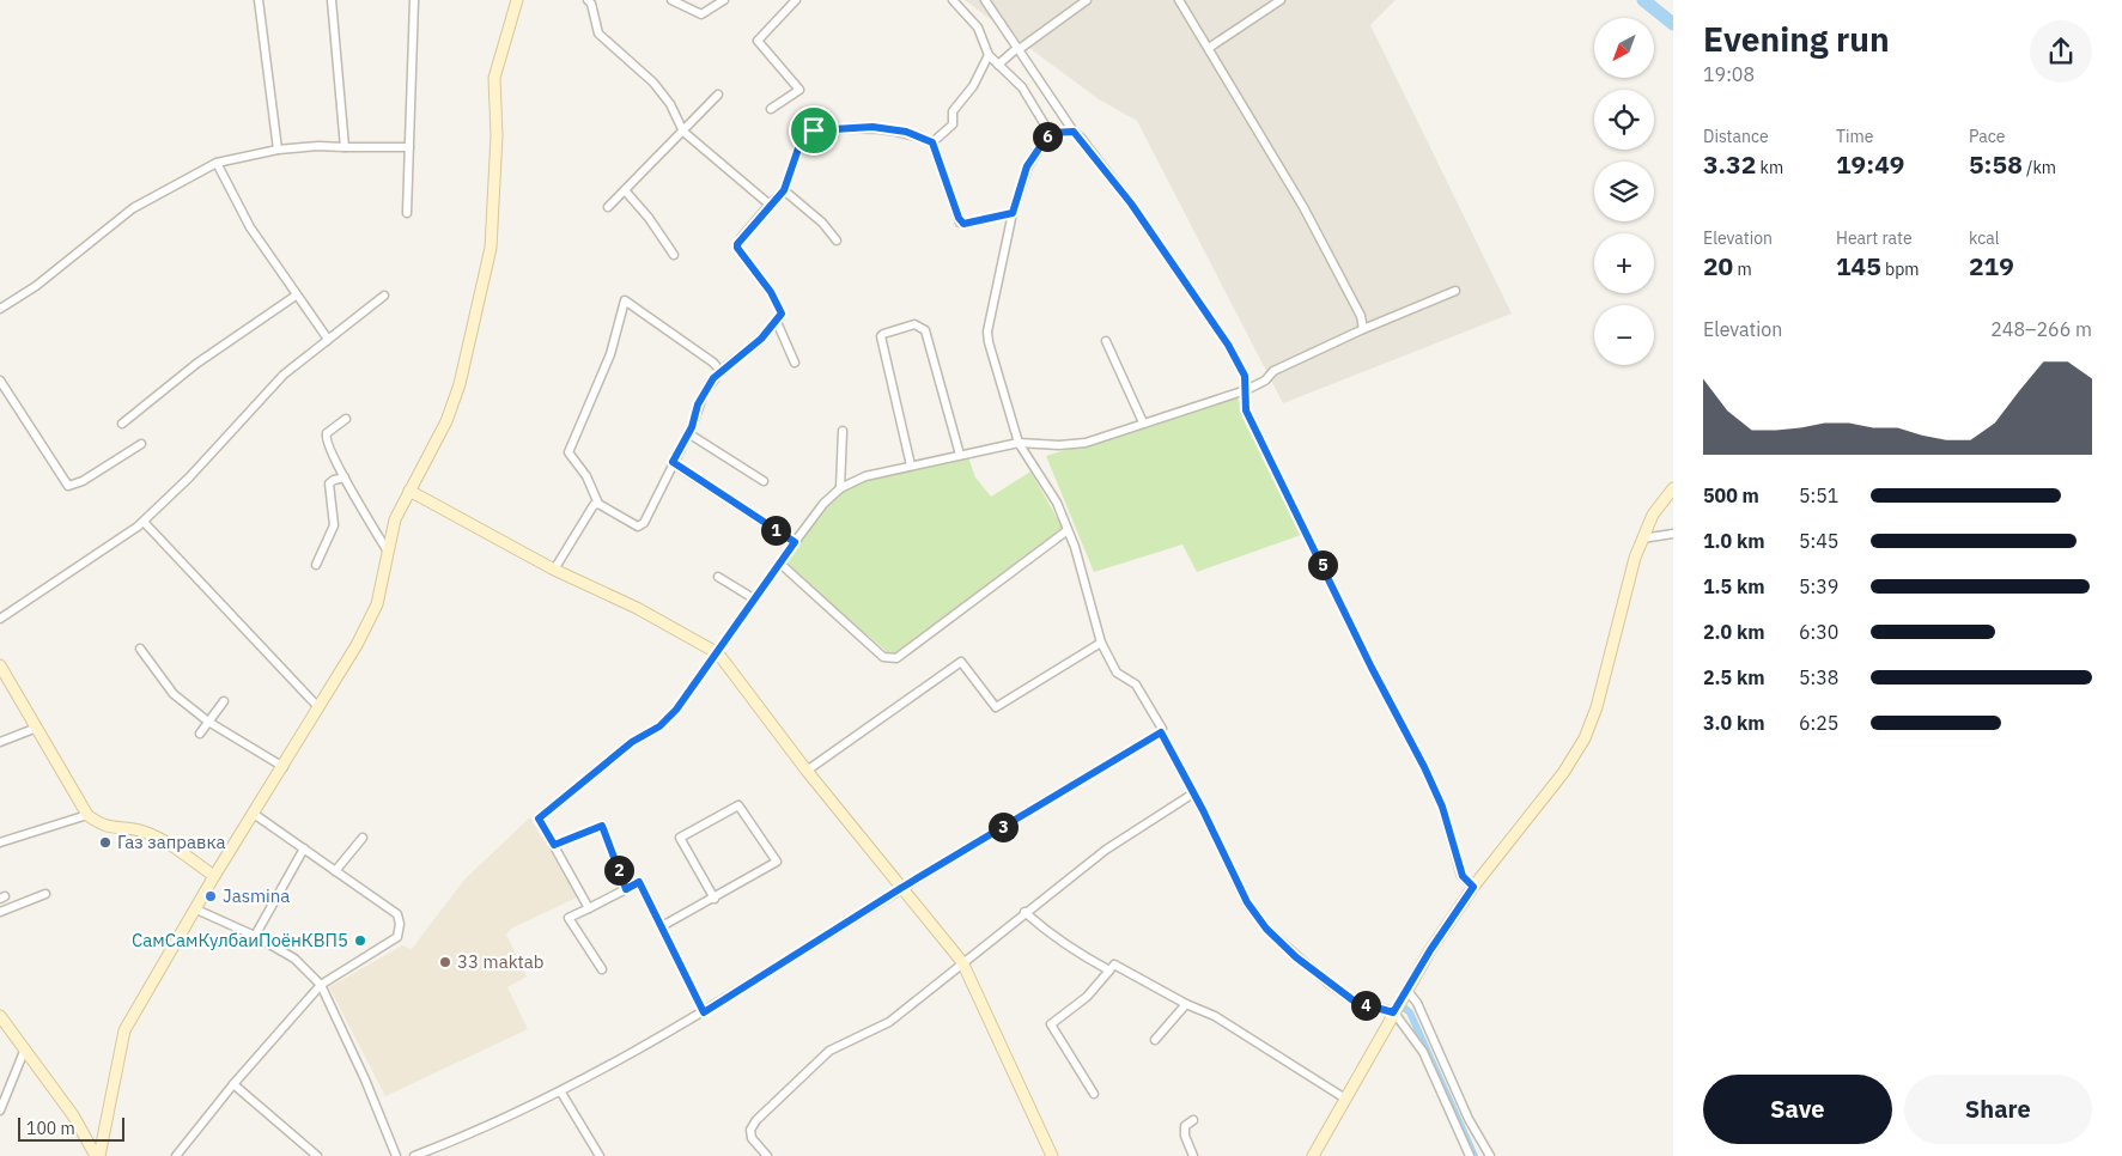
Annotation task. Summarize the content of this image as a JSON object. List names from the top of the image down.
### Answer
{
  "places": [
    "Газ заправка",
    "Jasmina",
    "СамСамКулбаиПоёнКВП5",
    "33 maktab"
  ],
  "scale_bar": "100 m",
  "north": "bottom left",
  "page": {
    "heading": ["Evening run", "19:08"],
    "map_buttons": ["+", "−"],
    "stats": [
      ["Distance", "3.32 km"],
      ["Time", "19:49"],
      ["Pace", "5:58 /km"],
      ["Elevation", "20 m"],
      ["Heart rate", "145 bpm"],
      ["kcal", "219"]
    ],
    "pins": [
      "6",
      "1",
      "5",
      "3",
      "2",
      "4"
    ],
    "chart": ["Elevation", "248–266 m"],
    "list": [
      {
        "name": "500 m",
        "note": "5:51"
      },
      {
        "name": "1.0 km",
        "note": "5:45"
      },
      {
        "name": "1.5 km",
        "note": "5:39"
      },
      {
        "name": "2.0 km",
        "note": "6:30"
      },
      {
        "name": "2.5 km",
        "note": "5:38"
      },
      {
        "name": "3.0 km",
        "note": "6:25"
      }
    ],
    "buttons": ["Save", "Share"],
    "scale": "100 m"
  }
}
